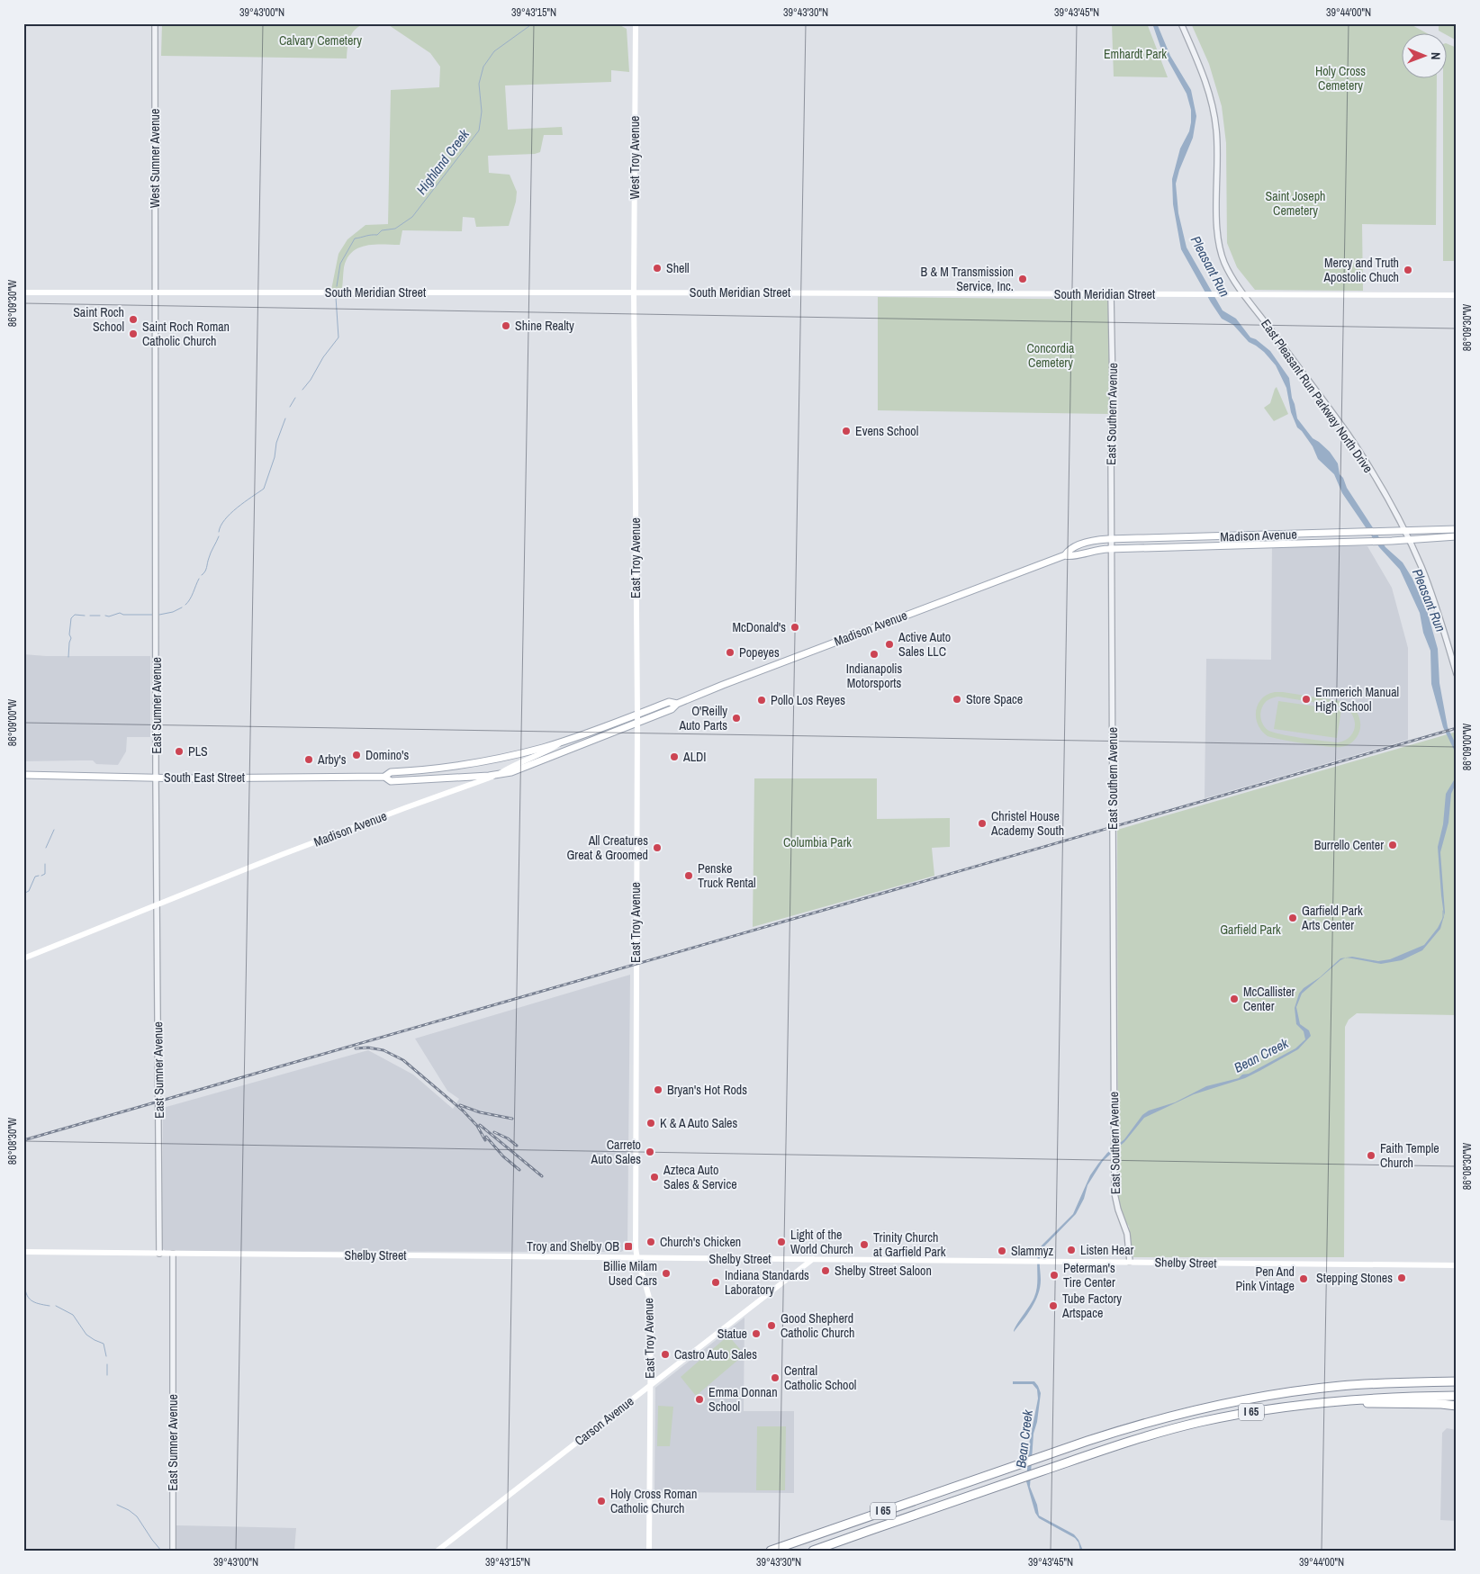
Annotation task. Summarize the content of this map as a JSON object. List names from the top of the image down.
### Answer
{
  "streets": {
    "highway": ["I 65"],
    "main road": [
      "West Troy Avenue",
      "South Meridian Street",
      "Madison Avenue",
      "East Troy Avenue",
      "South East Street",
      "Shelby Street",
      "Carson Avenue"
    ],
    "street": [
      "West Sumner Avenue",
      "East Pleasant Run Parkway North Drive",
      "East Southern Avenue",
      "East Sumner Avenue"
    ]
  },
  "crossings": [
    ["West Troy Avenue", "South Meridian Street"],
    ["West Troy Avenue", "East Troy Avenue"],
    ["West Sumner Avenue", "South Meridian Street"],
    ["West Sumner Avenue", "East Sumner Avenue"],
    ["South Meridian Street", "East Pleasant Run Parkway North Drive"],
    ["South Meridian Street", "East Southern Avenue"],
    ["South Meridian Street", "East Troy Avenue"],
    ["South Meridian Street", "East Sumner Avenue"],
    ["East Pleasant Run Parkway North Drive", "Madison Avenue"],
    ["East Southern Avenue", "Madison Avenue"],
    ["East Southern Avenue", "Shelby Street"],
    ["Madison Avenue", "East Troy Avenue"],
    ["Madison Avenue", "East Sumner Avenue"],
    ["Madison Avenue", "South East Street"],
    ["East Troy Avenue", "Shelby Street"],
    ["East Troy Avenue", "Carson Avenue"],
    ["East Sumner Avenue", "South East Street"],
    ["East Sumner Avenue", "Shelby Street"],
    ["Shelby Street", "Carson Avenue"]
  ],
  "water": ["Highland Creek", "Pleasant Run", "Bean Creek"],
  "parks": [
    "Calvary Cemetery",
    "Emhardt Park",
    "Holy Cross Cemetery",
    "Saint Joseph Cemetery",
    "Concordia Cemetery",
    "Columbia Park",
    "Garfield Park"
  ],
  "places": {
    "other": [
      "Shell",
      "Mercy and Truth Apostolic Chuch",
      "B & M Transmission Service, Inc.",
      "Saint Roch School",
      "Shine Realty",
      "Saint Roch Roman Catholic Church",
      "Evens School",
      "McDonald's",
      "Active Auto Sales LLC",
      "Popeyes",
      "Indianapolis Motorsports",
      "Store Space",
      "Emmerich Manual High School",
      "Pollo Los Reyes",
      "O'Reilly Auto Parts",
      "PLS",
      "Domino's",
      "ALDI",
      "Arby's",
      "Christel House Academy South",
      "Burrello Center",
      "All Creatures Great & Groomed",
      "Penske Truck Rental",
      "Garfield Park Arts Center",
      "McCallister Center",
      "Bryan's Hot Rods",
      "K & A Auto Sales",
      "Carreto Auto Sales",
      "Faith Temple Church",
      "Azteca Auto Sales & Service",
      "Church's Chicken",
      "Light of the World Church",
      "Trinity Church at Garfield Park",
      "Listen Hear",
      "Slammyz",
      "Shelby Street Saloon",
      "Billie Milam Used Cars",
      "Peterman's Tire Center",
      "Stepping Stones",
      "Pen And Pink Vintage",
      "Indiana Standards Laboratory",
      "Tube Factory Artspace",
      "Good Shepherd Catholic Church",
      "Statue",
      "Castro Auto Sales",
      "Central Catholic School",
      "Emma Donnan School",
      "Holy Cross Roman Catholic Church"
    ],
    "transit": ["Troy and Shelby OB"]
  },
  "north": "right",
  "coordinates": [
    "39°43'00\"N",
    "39°43'15\"N",
    "39°43'30\"N",
    "39°43'45\"N",
    "39°44'00\"N",
    "86°09'30\"W",
    "86°09'00\"W",
    "86°08'30\"W"
  ]
}
